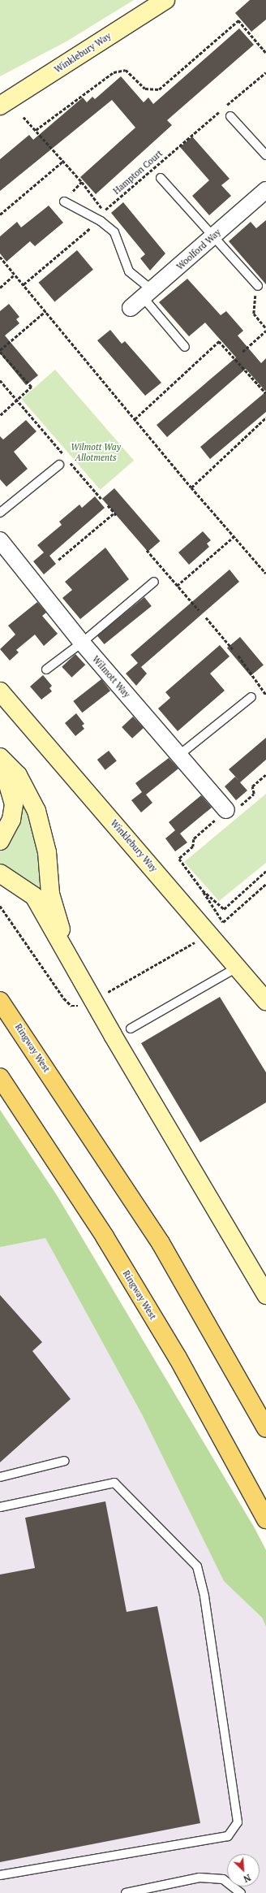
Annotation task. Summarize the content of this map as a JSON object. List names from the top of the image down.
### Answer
{
  "streets": {
    "main road": ["Ringway West"],
    "street": ["Winklebury Way", "Woolford Way", "Wilmott Way"],
    "path": ["Hampton Court"]
  },
  "parks": ["Wilmott Way Allotments"],
  "north": "bottom right"
}
